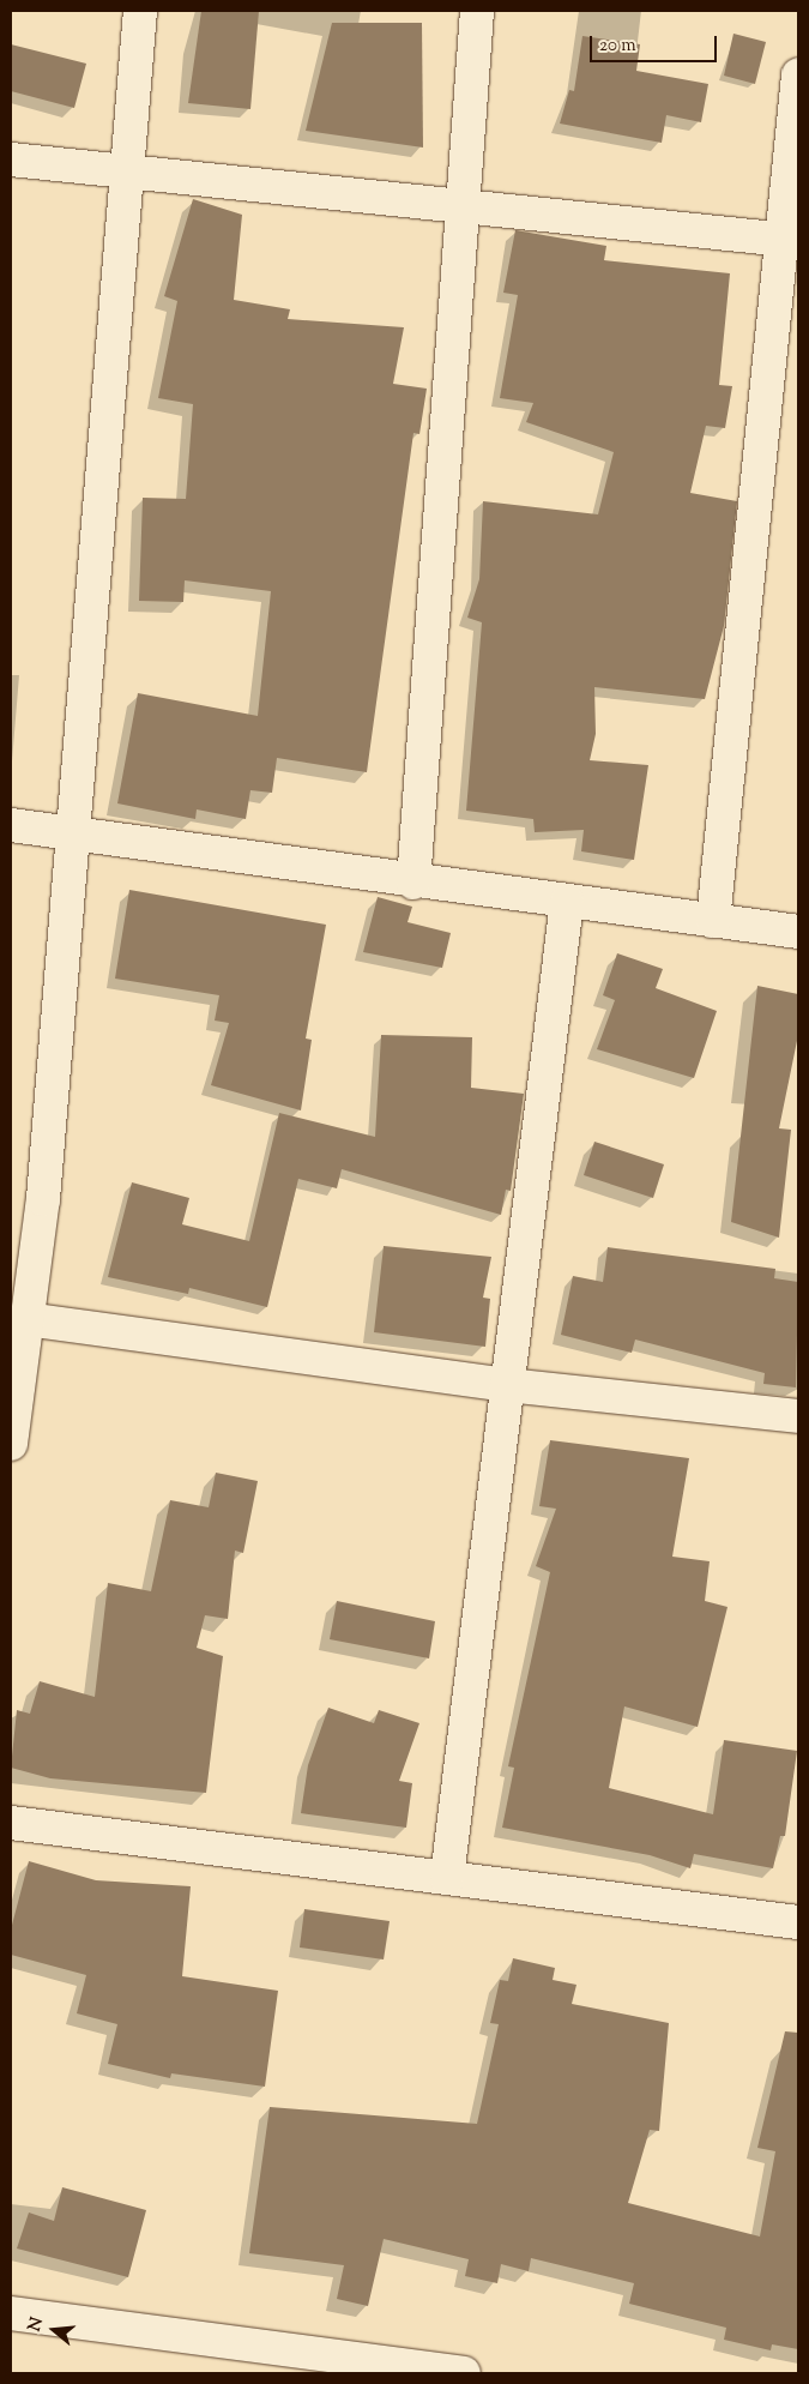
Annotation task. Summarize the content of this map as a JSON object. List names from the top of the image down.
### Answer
{
  "scale_bar": "20 m",
  "north": "left"
}
